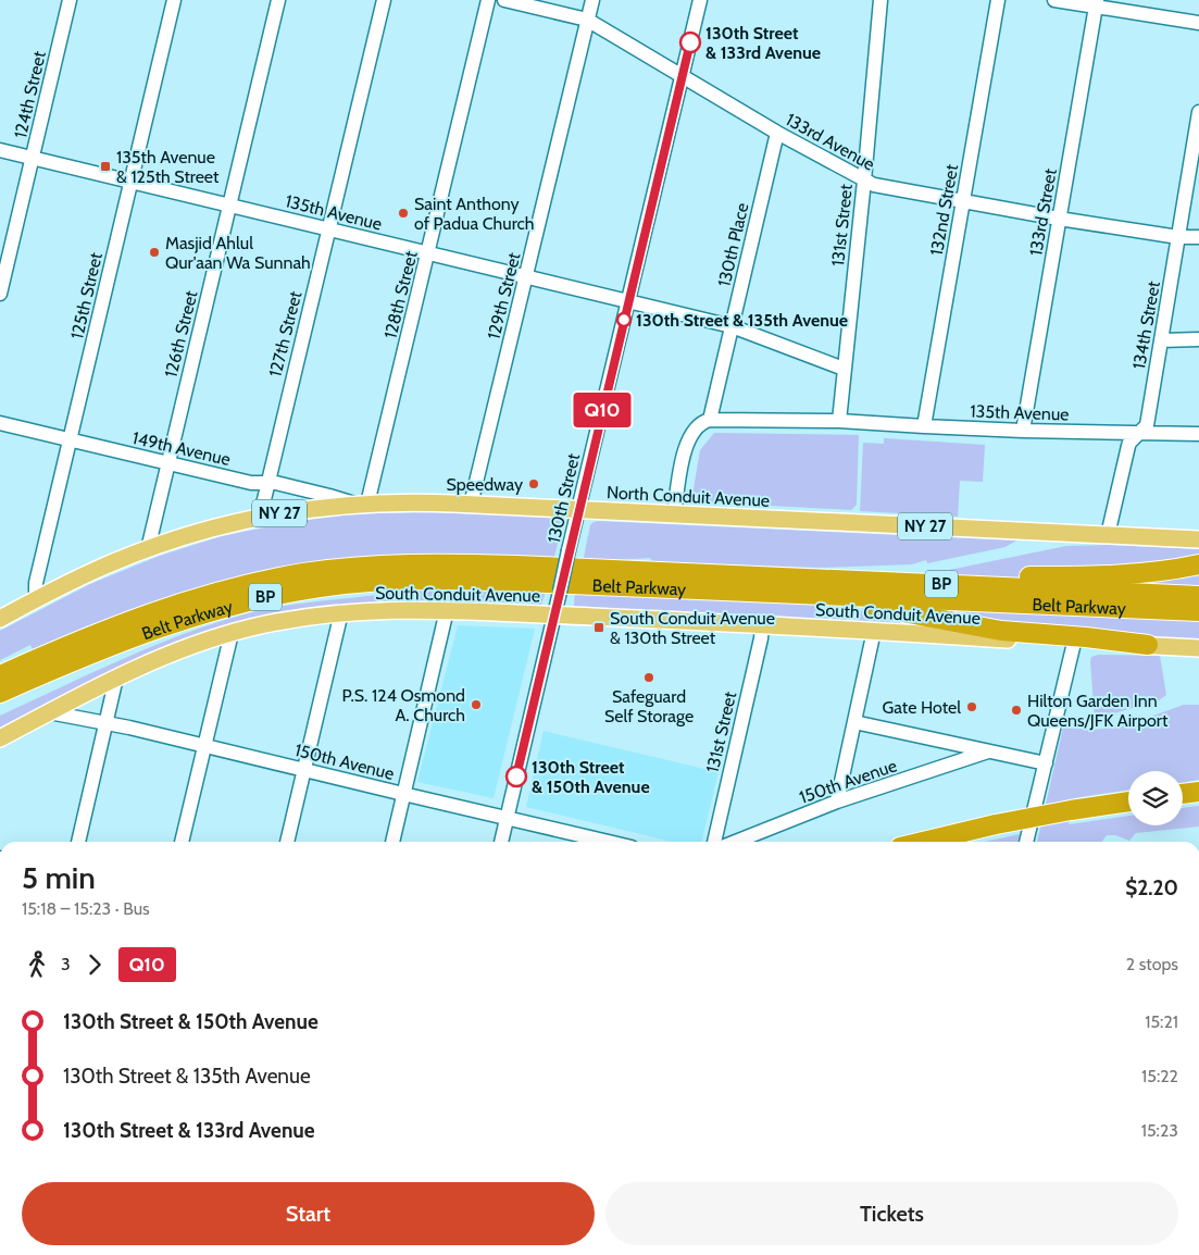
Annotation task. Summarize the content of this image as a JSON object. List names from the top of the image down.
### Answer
{
  "streets": {
    "highway": ["BP", "Belt Parkway"],
    "main road": ["North Conduit Avenue", "NY 27", "South Conduit Avenue"],
    "street": [
      "124th Street",
      "133rd Avenue",
      "132nd Street",
      "135th Avenue",
      "133rd Street",
      "131st Street",
      "130th Place",
      "128th Street",
      "125th Street",
      "129th Street",
      "134th Street",
      "126th Street",
      "127th Street",
      "149th Avenue",
      "130th Street",
      "150th Avenue"
    ]
  },
  "crossings": [
    ["124th Street", "135th Avenue"],
    ["133rd Avenue", "132nd Street"],
    ["133rd Avenue", "133rd Street"],
    ["133rd Avenue", "131st Street"],
    ["133rd Avenue", "130th Place"],
    ["133rd Avenue", "129th Street"],
    ["133rd Avenue", "134th Street"],
    ["133rd Avenue", "130th Street"],
    ["132nd Street", "135th Avenue"],
    ["135th Avenue", "133rd Street"],
    ["135th Avenue", "131st Street"],
    ["135th Avenue", "130th Place"],
    ["135th Avenue", "128th Street"],
    ["135th Avenue", "125th Street"],
    ["135th Avenue", "129th Street"],
    ["135th Avenue", "134th Street"],
    ["135th Avenue", "126th Street"],
    ["135th Avenue", "127th Street"],
    ["135th Avenue", "130th Street"],
    ["131st Street", "South Conduit Avenue"],
    ["128th Street", "149th Avenue"],
    ["128th Street", "North Conduit Avenue"],
    ["125th Street", "149th Avenue"],
    ["125th Street", "North Conduit Avenue"],
    ["129th Street", "North Conduit Avenue"],
    ["134th Street", "North Conduit Avenue"],
    ["126th Street", "149th Avenue"],
    ["126th Street", "North Conduit Avenue"],
    ["127th Street", "149th Avenue"],
    ["127th Street", "North Conduit Avenue"],
    ["149th Avenue", "North Conduit Avenue"],
    ["North Conduit Avenue", "130th Street"],
    ["130th Street", "South Conduit Avenue"],
    ["130th Street", "150th Avenue"],
    ["South Conduit Avenue", "150th Avenue"]
  ],
  "places": {
    "other": [
      "130th Street & 133rd Avenue",
      "Saint Anthony of Padua Church",
      "Masjid Ahlul Qur'aan Wa Sunnah",
      "130th Street & 135th Avenue",
      "Speedway",
      "Safeguard Self Storage",
      "P.S. 124 Osmond A. Church",
      "Gate Hotel",
      "Hilton Garden Inn Queens/JFK Airport",
      "130th Street & 150th Avenue"
    ],
    "transit": ["135th Avenue & 125th Street", "South Conduit Avenue & 130th Street"]
  },
  "lines": ["bus line Q10"],
  "page": {
    "on_map": "Q10",
    "heading": ["5 min", "15:18 – 15:23 · Bus", "$2.20"],
    "legs": ["3", "Q10", "2 stops"],
    "list": [
      {
        "name": "130th Street & 150th Avenue",
        "value": "15:21"
      },
      {
        "name": "130th Street & 135th Avenue",
        "value": "15:22"
      },
      {
        "name": "130th Street & 133rd Avenue",
        "value": "15:23"
      }
    ],
    "buttons": ["Start", "Tickets"]
  }
}
